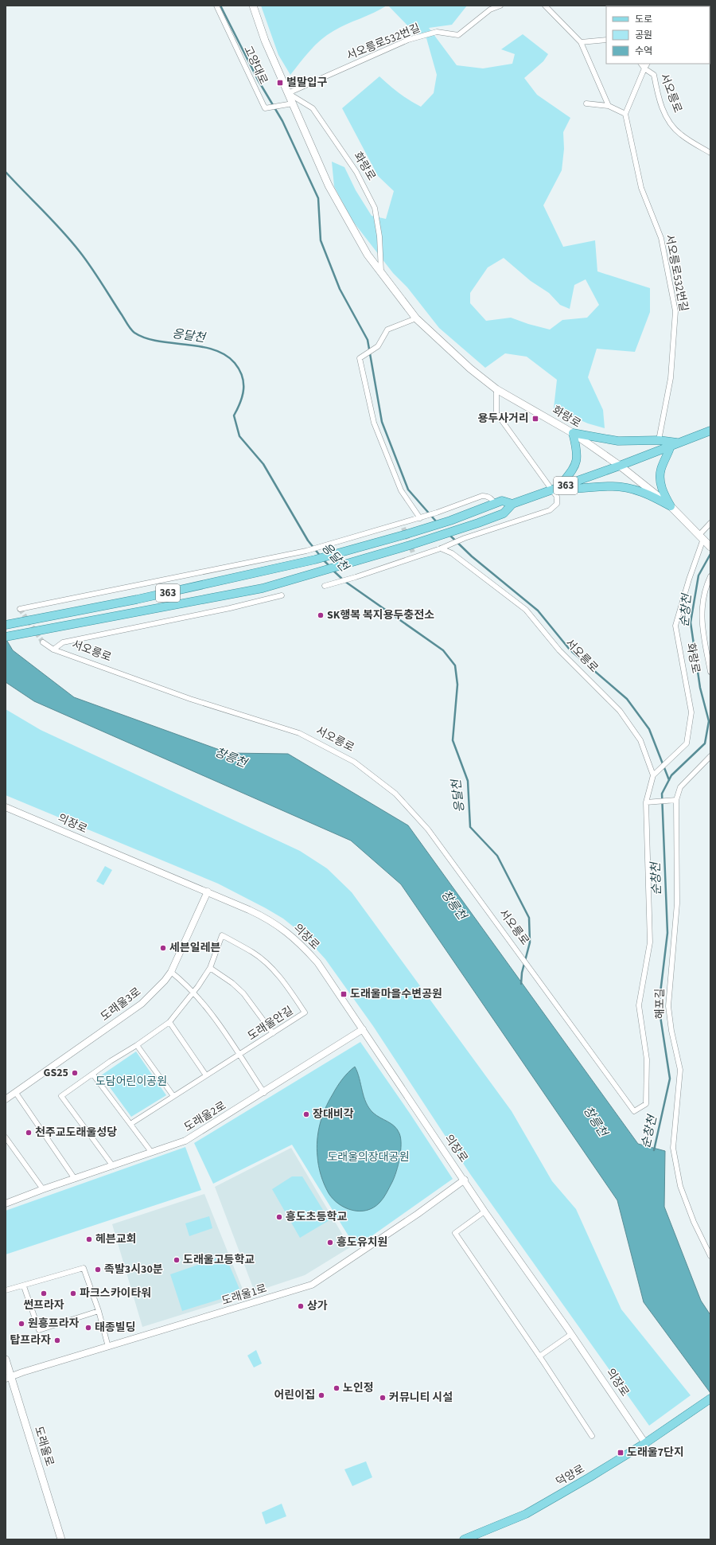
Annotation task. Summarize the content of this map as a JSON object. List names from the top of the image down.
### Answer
{
  "streets": {
    "main road": [
      "서오릉로",
      "화랑로",
      "363",
      "도래울로",
      "덕양로"
    ],
    "street": [
      "서오릉로532번길",
      "고양대로",
      "의장로",
      "해포길",
      "도래울3로",
      "도래울안길",
      "도래울2로",
      "도래울1로"
    ]
  },
  "crossings": [
    ["서오릉로532번길", "화랑로"],
    ["고양대로", "화랑로"],
    ["서오릉로", "화랑로"],
    ["서오릉로", "363"],
    ["화랑로", "363"],
    ["의장로", "도래울3로"],
    ["의장로", "도래울2로"],
    ["의장로", "도래울1로"],
    ["의장로", "덕양로"],
    ["도래울안길", "도래울2로"],
    ["도래울1로", "도래울로"]
  ],
  "water": ["응달천", "순창천", "창릉천"],
  "parks": ["도담어린이공원", "도래울의장대공원"],
  "places": {
    "transit": [
      "벌말입구",
      "용두사거리",
      "도래울마을수변공원",
      "도래울7단지"
    ],
    "other": [
      "SK행복 복지용두충전소",
      "세븐일레븐",
      "GS25",
      "장대비각",
      "천주교도래울성당",
      "흥도초등학교",
      "헤븐교회",
      "흥도유치원",
      "도래울고등학교",
      "족발3시30분",
      "썬프라자",
      "파크스카이타워",
      "상가",
      "원흥프라자",
      "태종빌딩",
      "탑프라자",
      "노인정",
      "어린이집",
      "커뮤니티 시설"
    ]
  },
  "legend": ["도로", "공원", "수역"]
}
